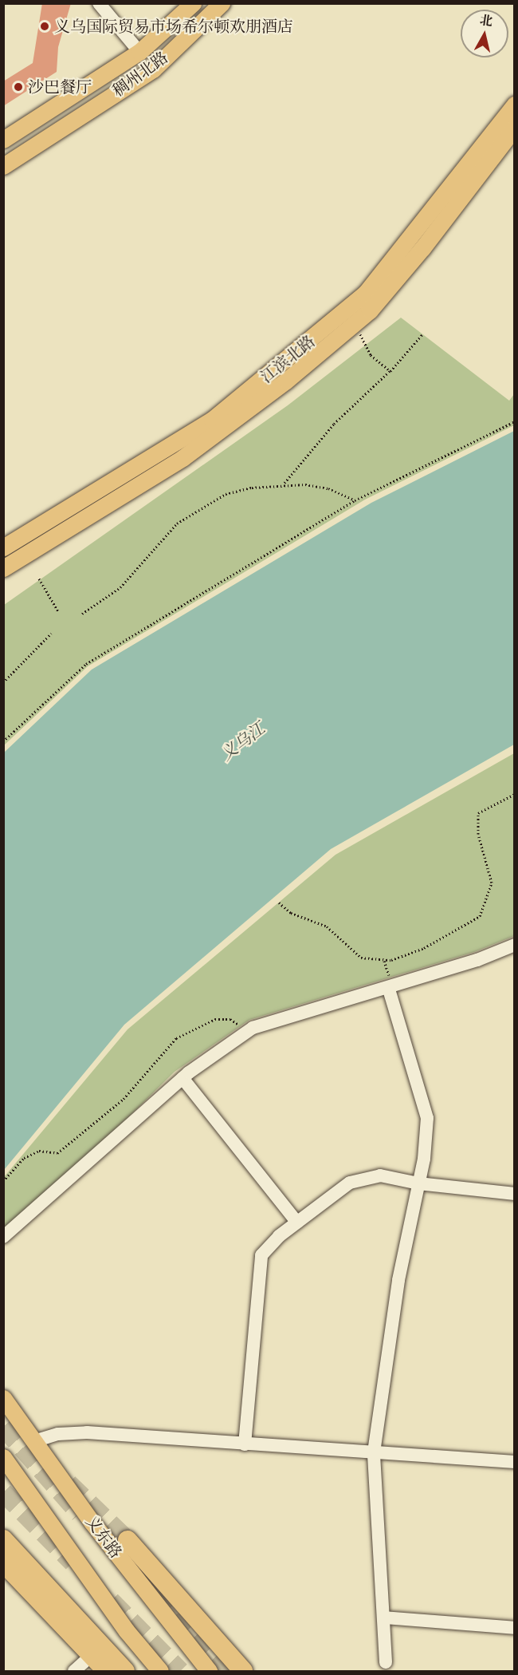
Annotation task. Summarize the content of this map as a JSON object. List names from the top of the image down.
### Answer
{
  "streets": {
    "main road": ["稠州北路", "江滨北路", "义东路"]
  },
  "water": ["义乌江"],
  "places": ["义乌国际贸易市场希尔顿欢朋酒店", "沙巴餐厅"],
  "north": "top"
}
